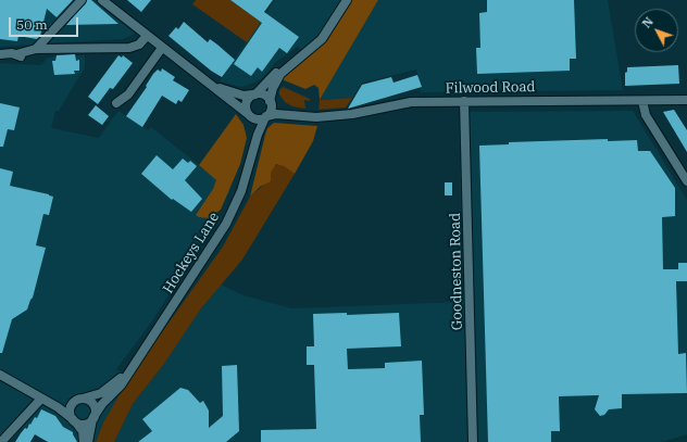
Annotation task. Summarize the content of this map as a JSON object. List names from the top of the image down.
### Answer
{
  "streets": {
    "street": ["Filwood Road", "Hockeys Lane", "Goodneston Road"]
  },
  "crossings": [
    ["Filwood Road", "Hockeys Lane"],
    ["Filwood Road", "Goodneston Road"]
  ],
  "scale_bar": "50 m",
  "north": "top left"
}
